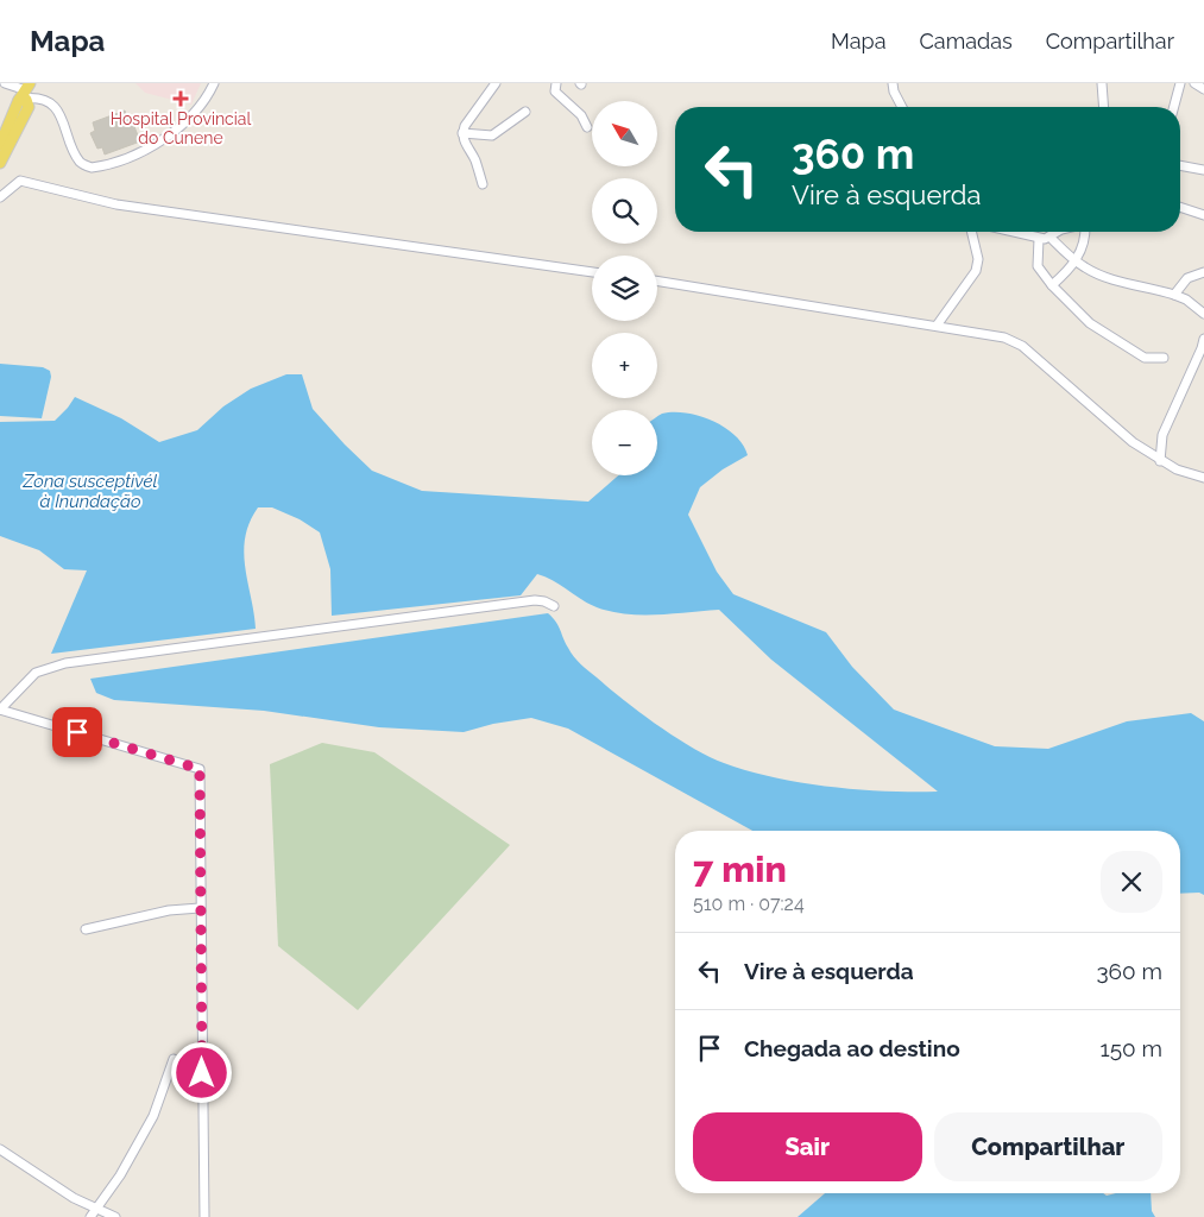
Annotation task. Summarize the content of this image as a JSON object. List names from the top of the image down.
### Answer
{
  "water": ["Zona susceptivél à Inundação"],
  "places": {
    "health": ["Hospital Provincial do Cunene"]
  },
  "north": "top left",
  "page": {
    "header": "Mapa",
    "nav": ["Mapa", "Camadas", "Compartilhar"],
    "map_buttons": ["+", "−"],
    "turn": ["360 m", "Vire à esquerda"],
    "heading": ["7 min", "510 m · 07:24"],
    "list": [
      {
        "name": "Vire à esquerda",
        "value": "360 m"
      },
      {
        "name": "Chegada ao destino",
        "value": "150 m"
      }
    ],
    "buttons": ["Sair", "Compartilhar"]
  }
}
